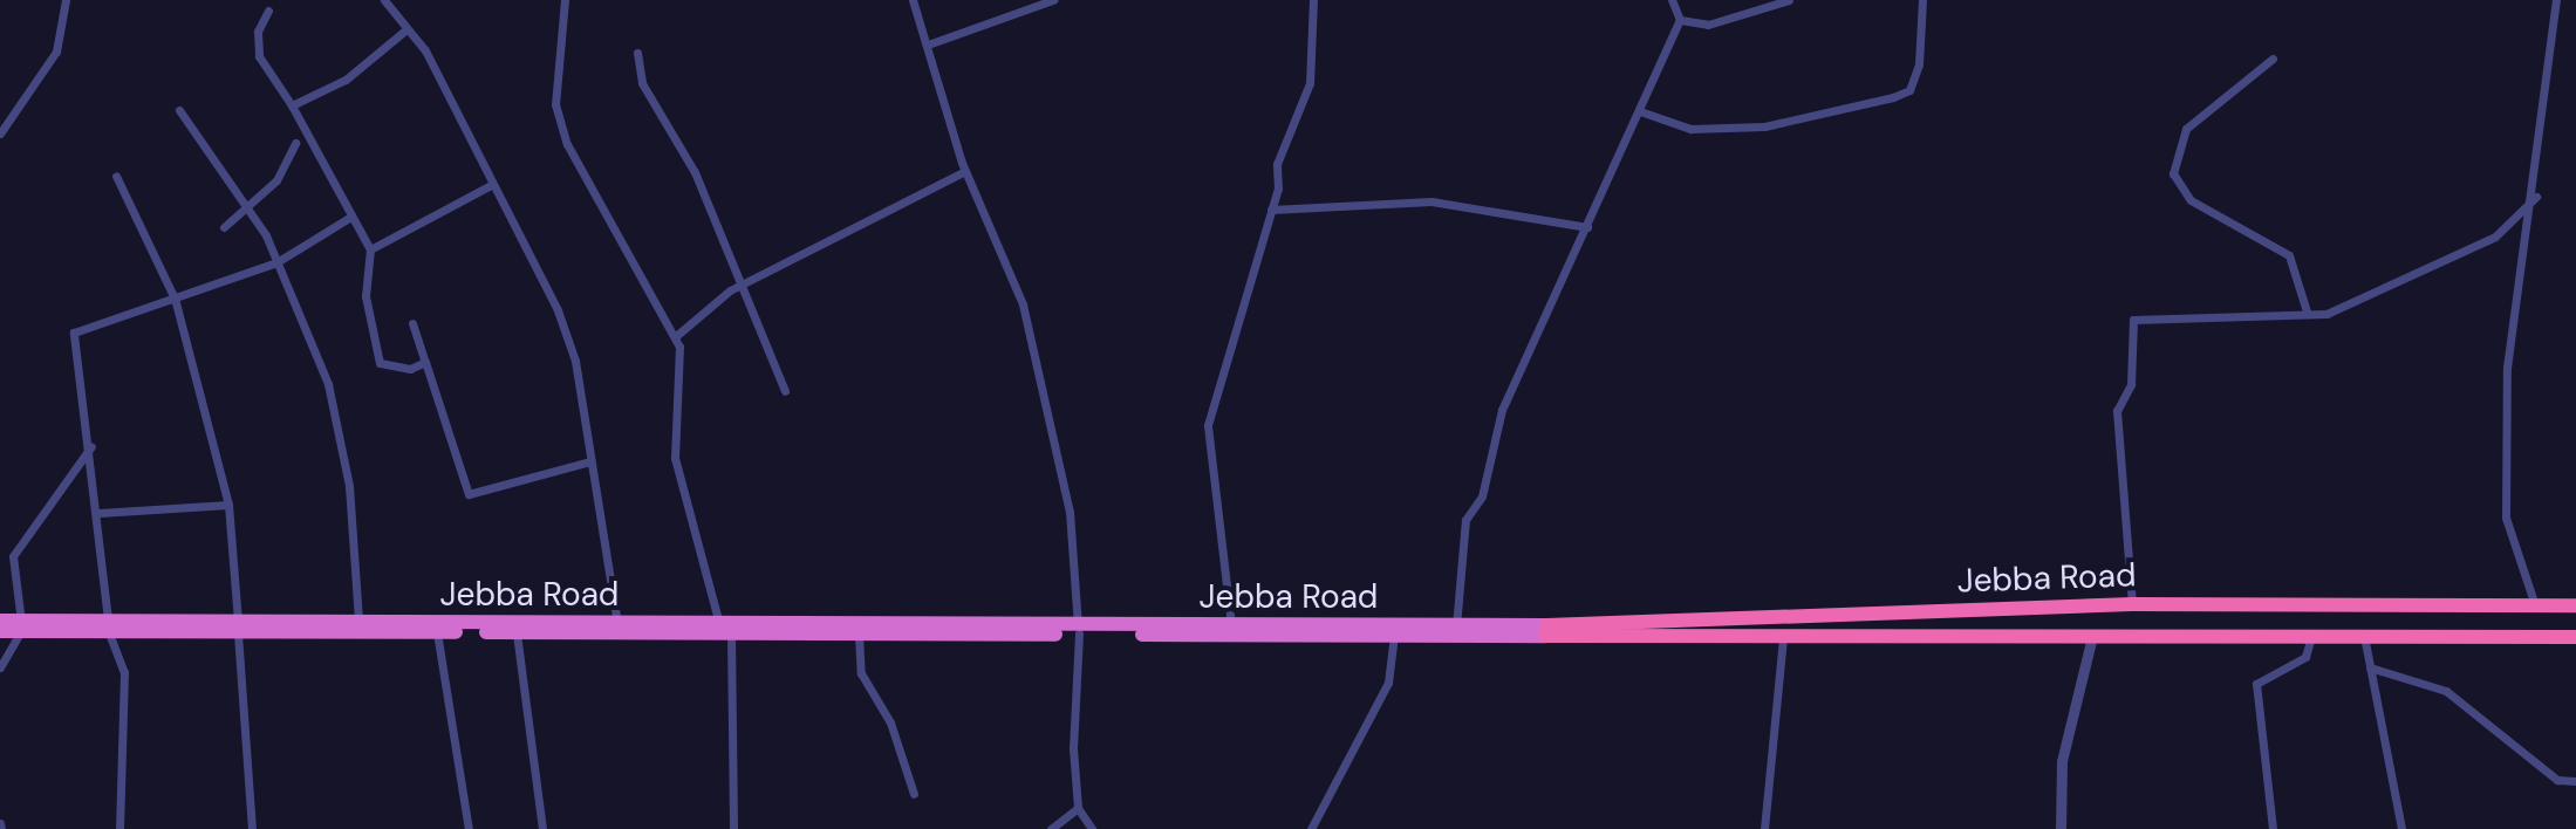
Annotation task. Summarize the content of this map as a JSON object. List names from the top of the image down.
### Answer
{
  "streets": {
    "highway": ["Jebba Road"]
  }
}
